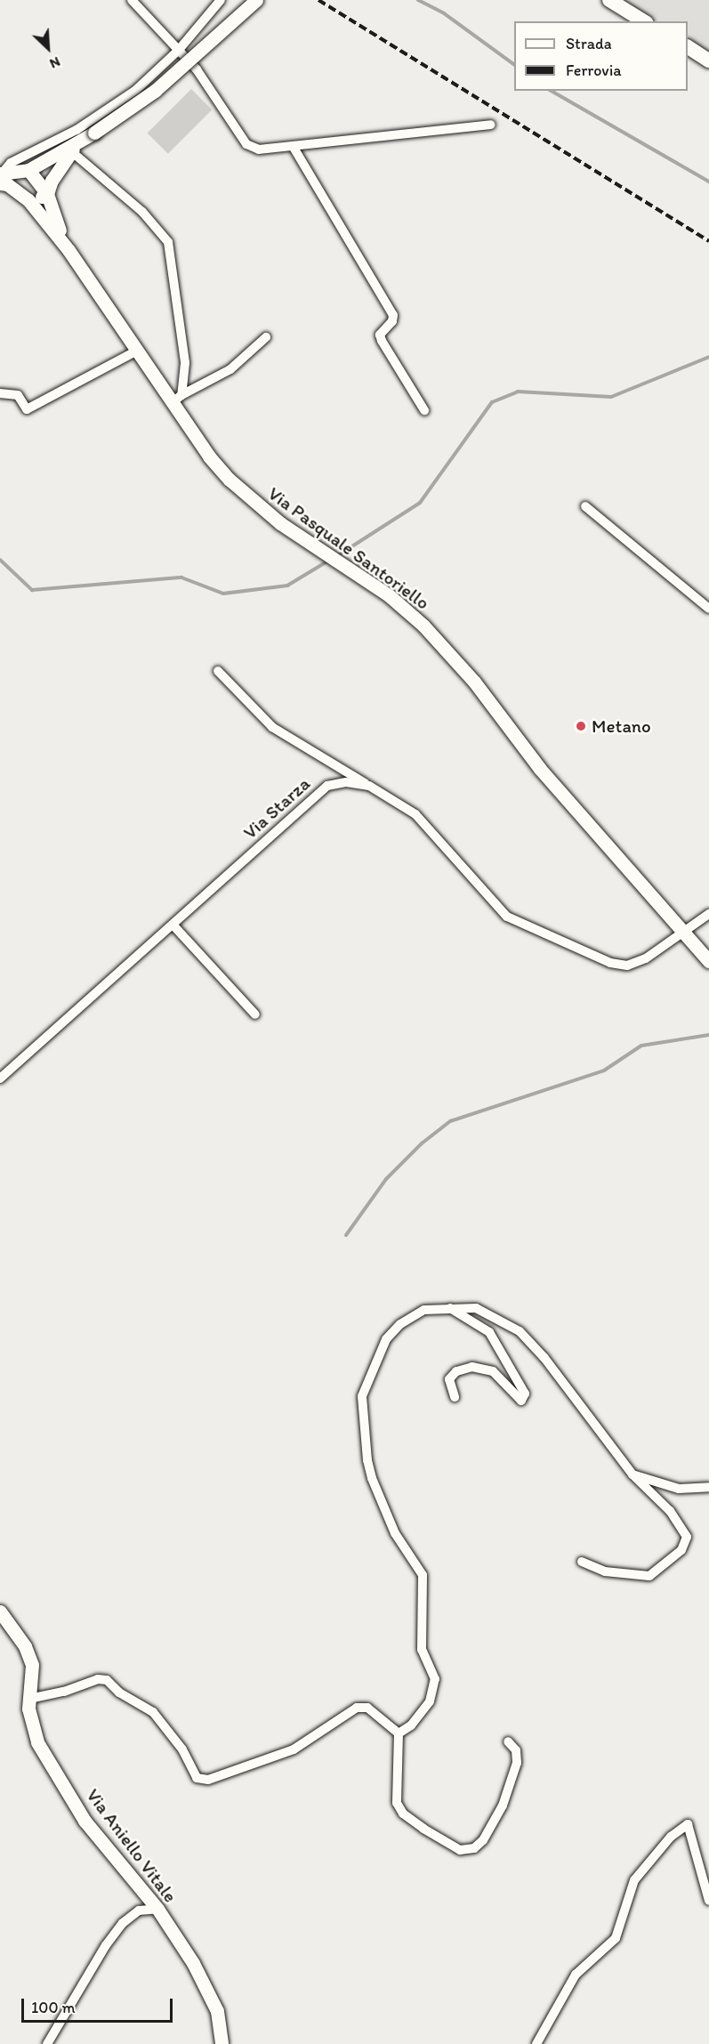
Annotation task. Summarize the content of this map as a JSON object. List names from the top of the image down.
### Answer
{
  "streets": {
    "street": ["Via Pasquale Santoriello", "Via Starza", "Via Aniello Vitale"]
  },
  "crossings": [
    ["Via Pasquale Santoriello", "Via Starza"]
  ],
  "places": ["Metano"],
  "legend": ["Strada", "Ferrovia"],
  "scale_bar": "100 m",
  "north": "bottom right"
}
